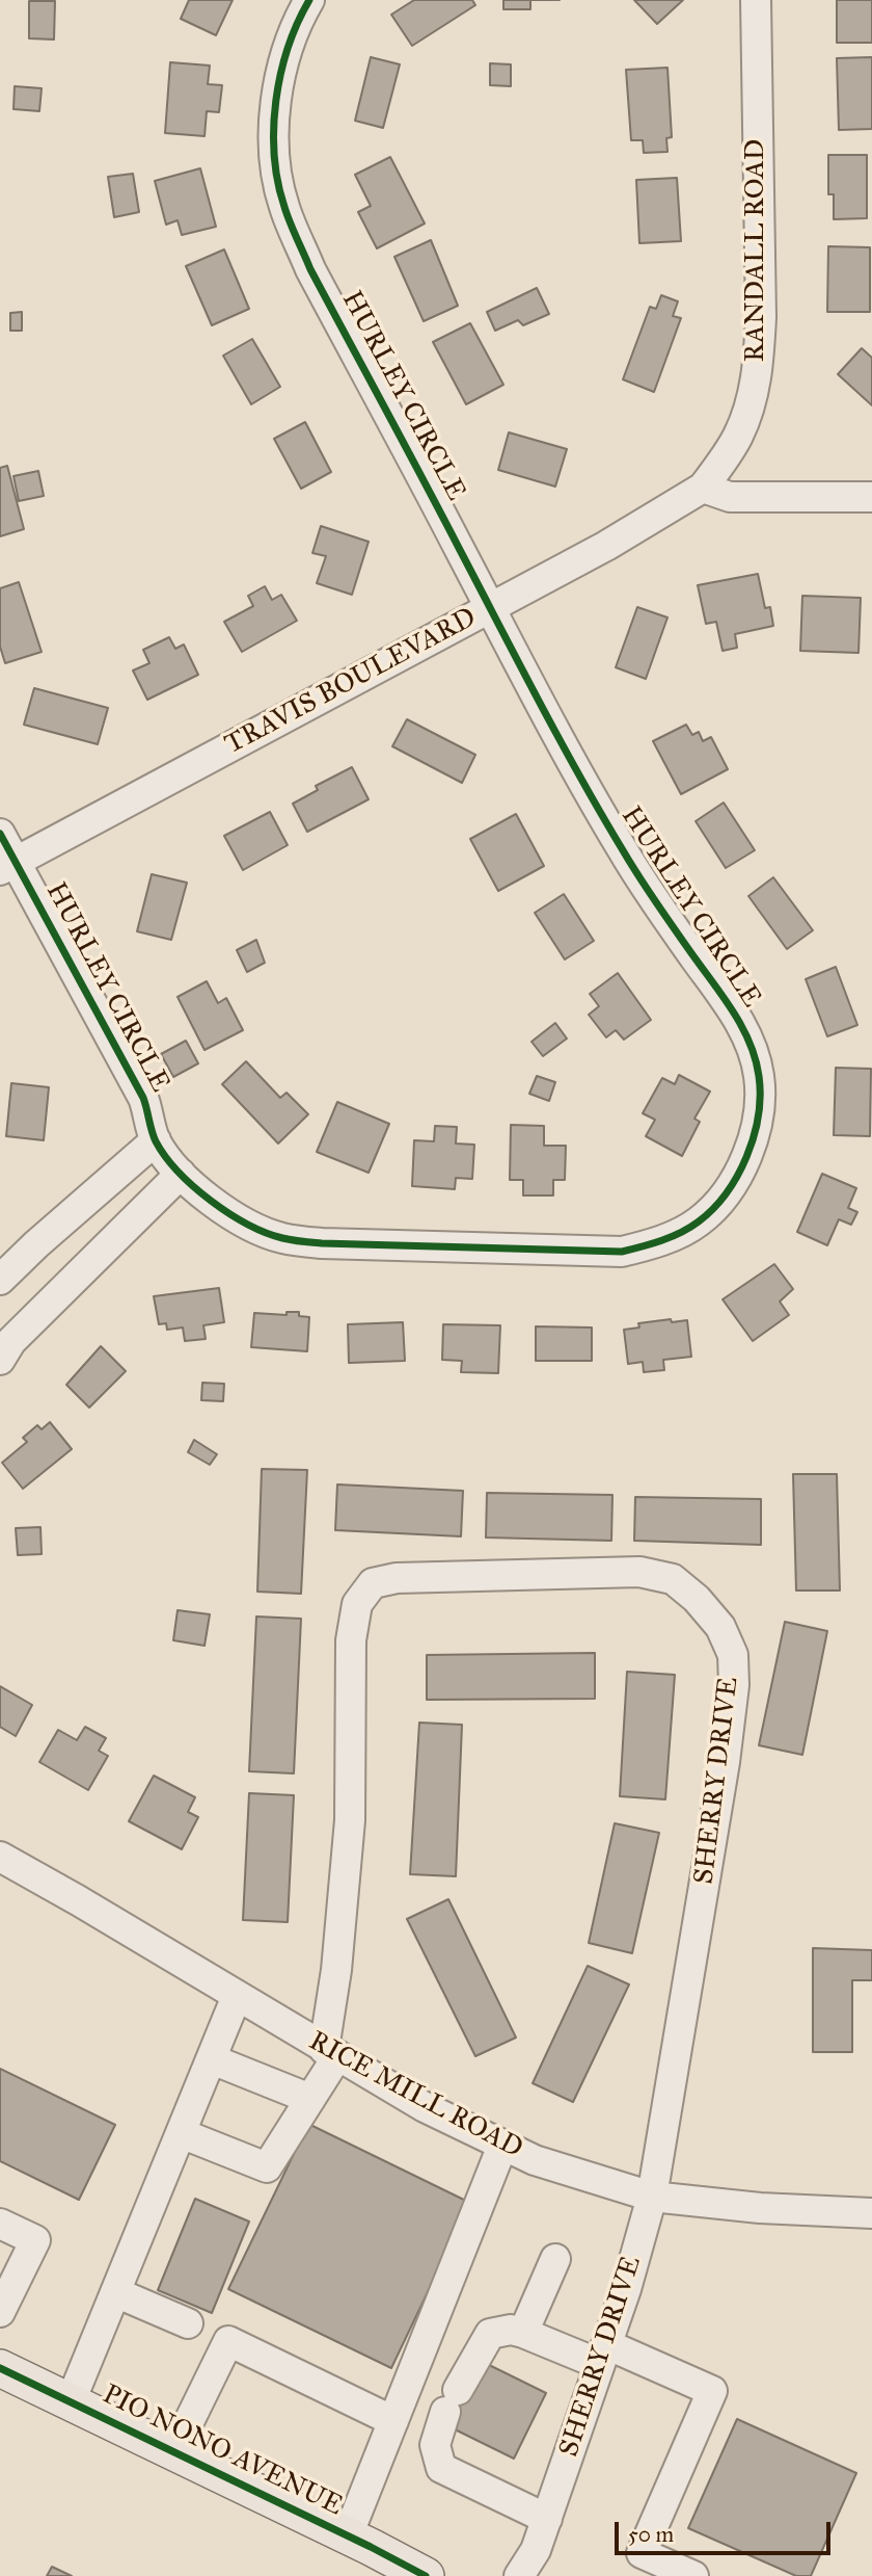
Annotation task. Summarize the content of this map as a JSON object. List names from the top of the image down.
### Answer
{
  "streets": {
    "main road": ["PIO NONO AVENUE"],
    "street": [
      "RANDALL ROAD",
      "HURLEY CIRCLE",
      "TRAVIS BOULEVARD",
      "SHERRY DRIVE",
      "RICE MILL ROAD"
    ]
  },
  "crossings": [
    ["RANDALL ROAD", "TRAVIS BOULEVARD"],
    ["HURLEY CIRCLE", "TRAVIS BOULEVARD"],
    ["SHERRY DRIVE", "RICE MILL ROAD"]
  ],
  "scale_bar": "50 m"
}
